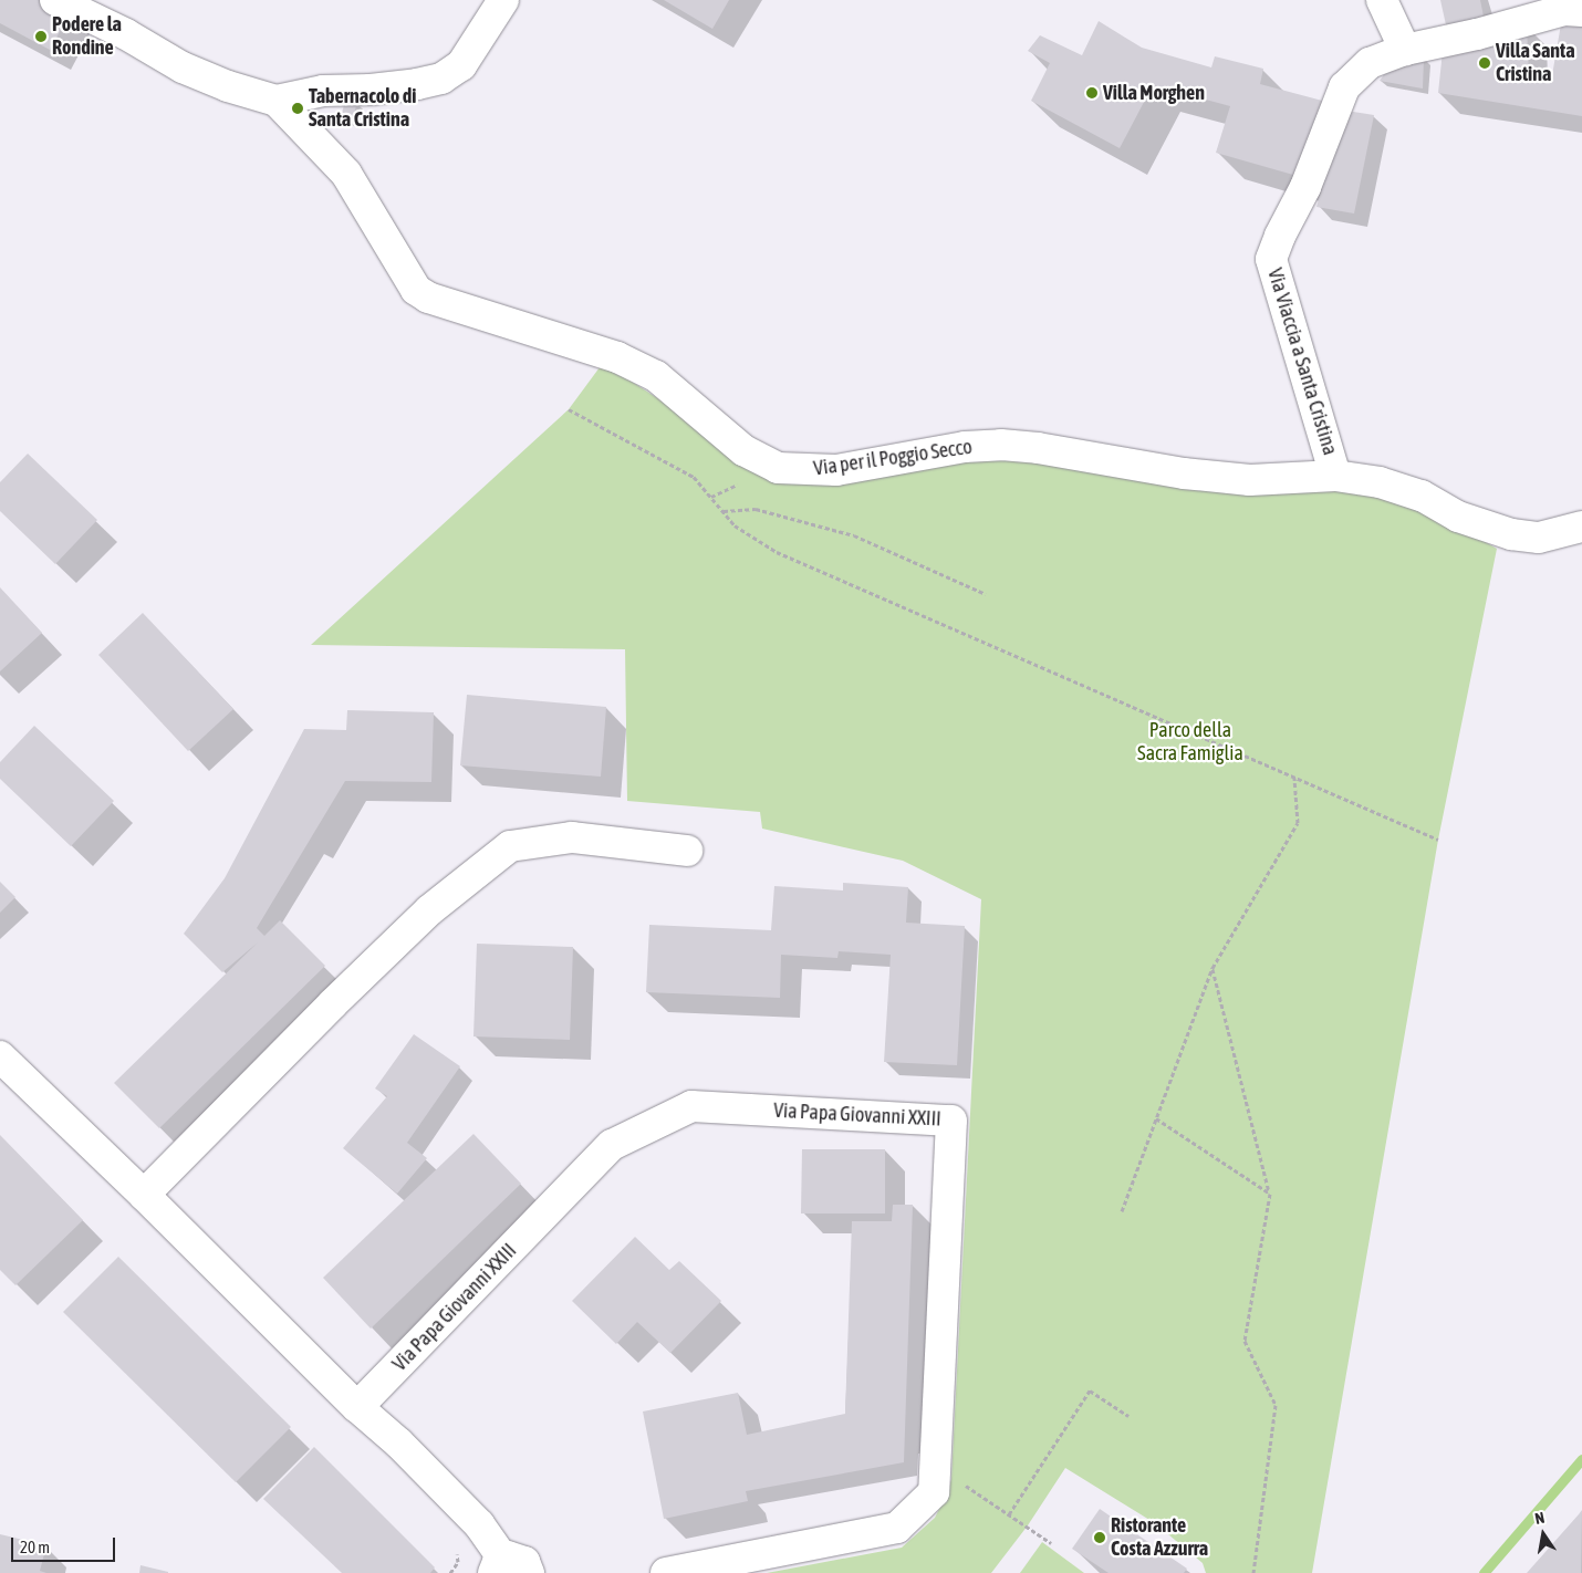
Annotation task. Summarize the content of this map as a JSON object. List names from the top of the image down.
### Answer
{
  "streets": {
    "street": ["Via Viaccia a Santa Cristina", "Via per il Poggio Secco", "Via Papa Giovanni XXIII"]
  },
  "crossings": [
    ["Via Viaccia a Santa Cristina", "Via per il Poggio Secco"]
  ],
  "parks": ["Parco della Sacra Famiglia"],
  "places": [
    "Podere la Rondine",
    "Villa Santa Cristina",
    "Villa Morghen",
    "Tabernacolo di Santa Cristina",
    "Ristorante Costa Azzurra"
  ],
  "scale_bar": "20 m",
  "north": "top"
}
